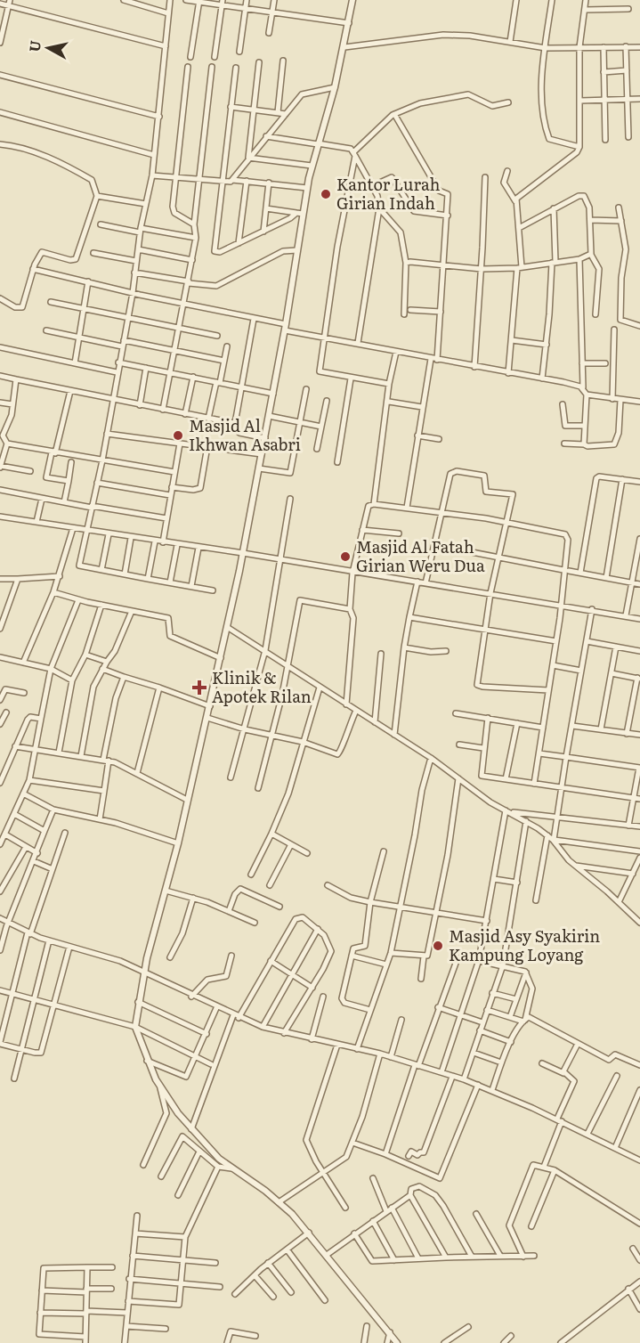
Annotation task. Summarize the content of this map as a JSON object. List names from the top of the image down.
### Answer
{
  "places": {
    "other": [
      "Kantor Lurah Girian Indah",
      "Masjid Al Ikhwan Asabri",
      "Masjid Al Fatah Girian Weru Dua",
      "Masjid Asy Syakirin Kampung Loyang"
    ],
    "health": ["Klinik & Apotek Rilan"]
  },
  "north": "left"
}
